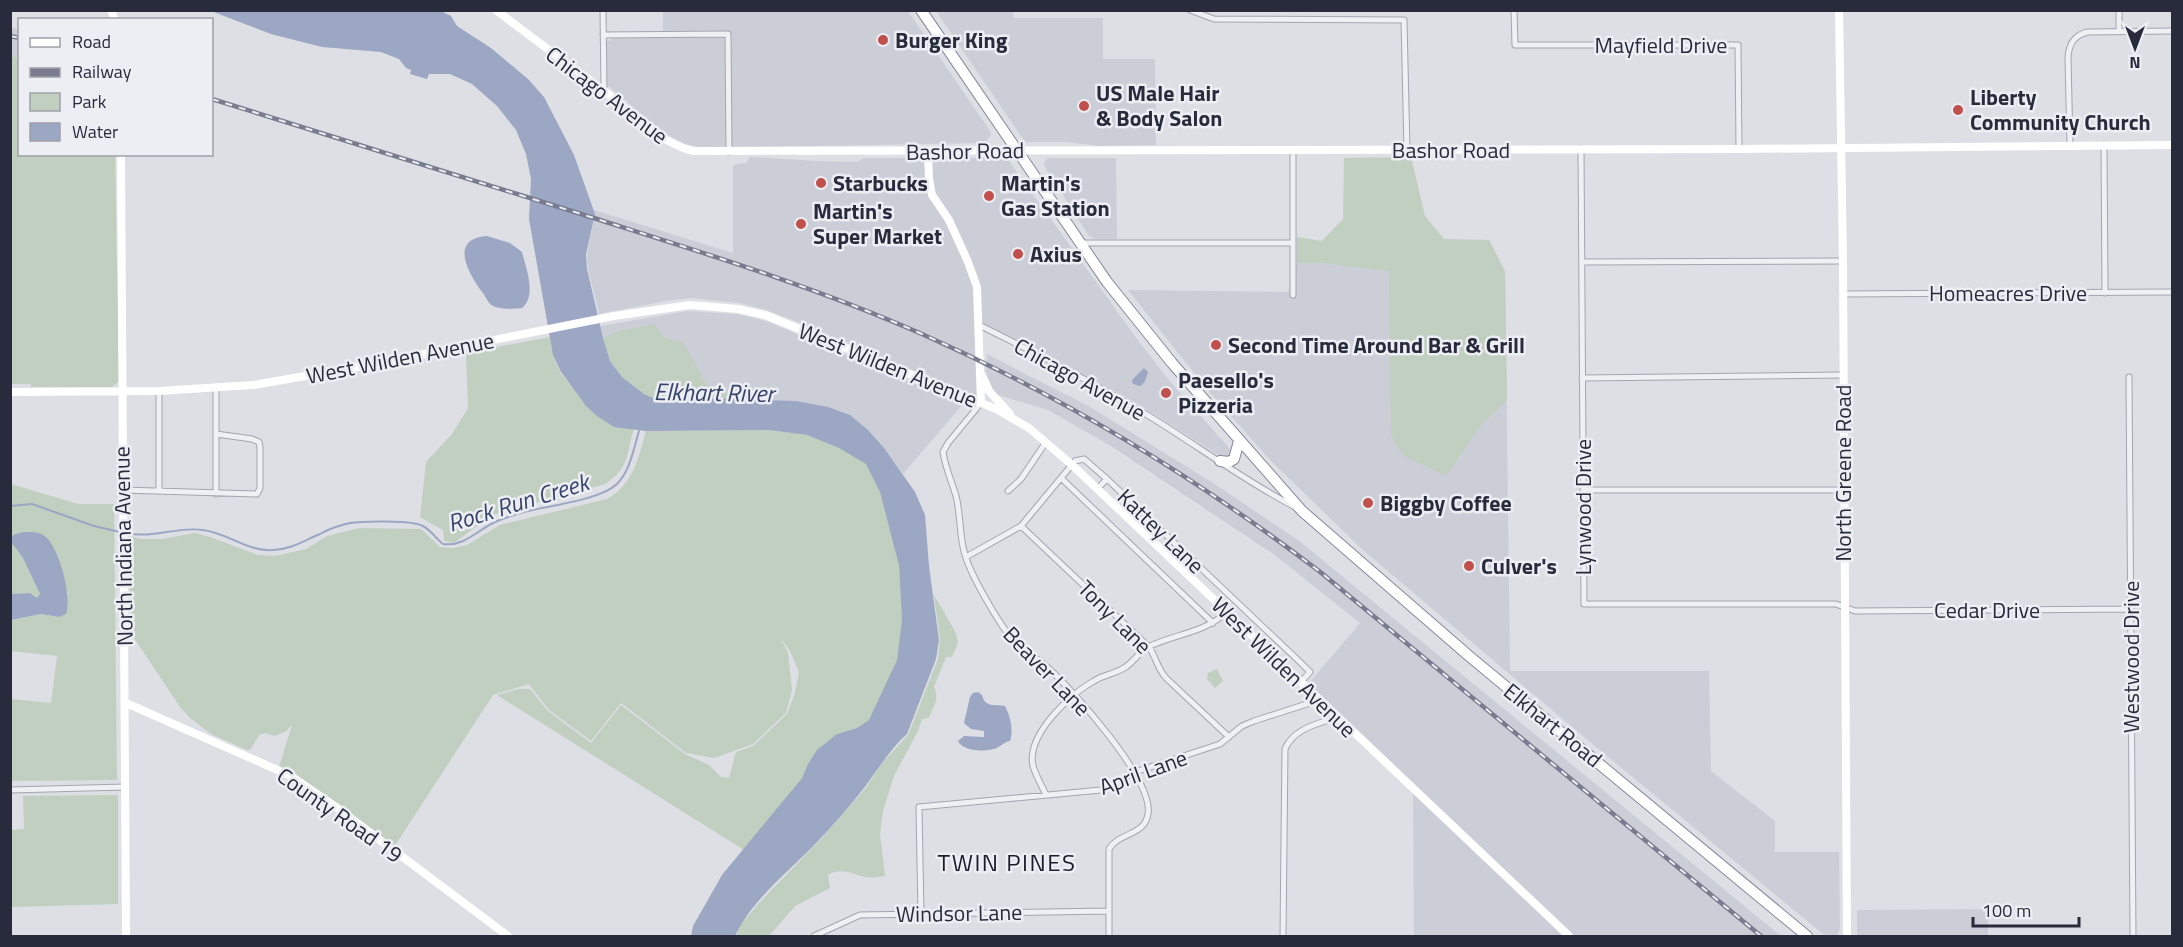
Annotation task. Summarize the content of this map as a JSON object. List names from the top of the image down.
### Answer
{
  "streets": {
    "highway": ["Elkhart Road"],
    "street": [
      "Mayfield Drive",
      "Chicago Avenue",
      "Bashor Road",
      "Homeacres Drive",
      "West Wilden Avenue",
      "North Greene Road",
      "Lynwood Drive",
      "Kattey Lane",
      "North Indiana Avenue",
      "Cedar Drive",
      "Tony Lane",
      "Westwood Drive",
      "Beaver Lane",
      "April Lane",
      "County Road 19",
      "Windsor Lane"
    ]
  },
  "crossings": [
    ["Mayfield Drive", "Bashor Road"],
    ["Chicago Avenue", "Bashor Road"],
    ["Chicago Avenue", "Elkhart Road"],
    ["Bashor Road", "North Greene Road"],
    ["Bashor Road", "Lynwood Drive"],
    ["Bashor Road", "Elkhart Road"],
    ["Homeacres Drive", "North Greene Road"],
    ["West Wilden Avenue", "Kattey Lane"],
    ["West Wilden Avenue", "North Indiana Avenue"],
    ["West Wilden Avenue", "Beaver Lane"],
    ["West Wilden Avenue", "April Lane"],
    ["North Greene Road", "Lynwood Drive"],
    ["North Greene Road", "Cedar Drive"],
    ["Lynwood Drive", "Cedar Drive"],
    ["North Indiana Avenue", "County Road 19"],
    ["Cedar Drive", "Westwood Drive"],
    ["Tony Lane", "April Lane"],
    ["Beaver Lane", "April Lane"],
    ["Beaver Lane", "Windsor Lane"],
    ["April Lane", "Windsor Lane"]
  ],
  "districts": ["TWIN PINES"],
  "water": ["Elkhart River", "Rock Run Creek"],
  "places": [
    "Burger King",
    "US Male Hair & Body Salon",
    "Liberty Community Church",
    "Starbucks",
    "Martin's Gas Station",
    "Martin's Super Market",
    "Axius",
    "Second Time Around Bar & Grill",
    "Paesello's Pizzeria",
    "Biggby Coffee",
    "Culver's"
  ],
  "legend": [
    "Road",
    "Railway",
    "Park",
    "Water"
  ],
  "scale_bar": "100 m",
  "north": "bottom"
}
